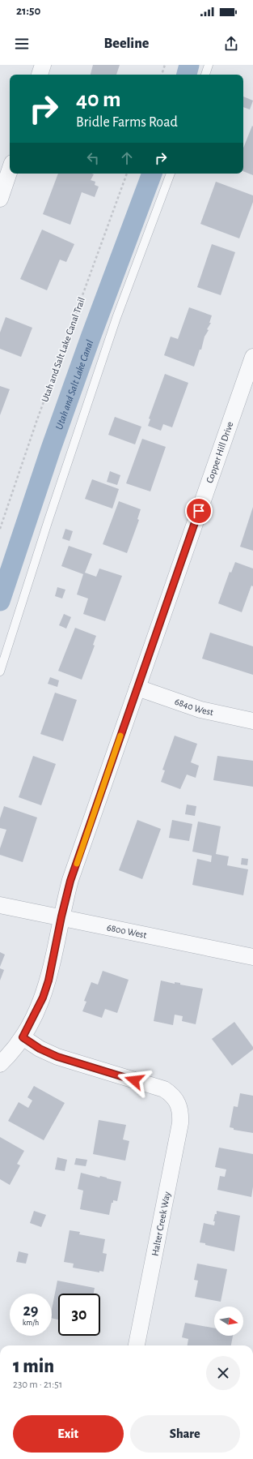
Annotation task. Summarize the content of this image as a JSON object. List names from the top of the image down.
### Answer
{
  "streets": {
    "street": [
      "Copper Hill Drive",
      "6840 West",
      "6800 West",
      "Halter Creek Way"
    ],
    "path": ["Utah and Salt Lake Canal Trail"]
  },
  "crossings": [
    ["Copper Hill Drive", "6840 West"],
    ["Copper Hill Drive", "6800 West"],
    ["Copper Hill Drive", "Halter Creek Way"]
  ],
  "water": ["Utah and Salt Lake Canal"],
  "north": "right",
  "page": {
    "status": "21:50",
    "header": "Beeline",
    "turn": ["40 m", "Bridle Farms Road"],
    "speed": "29 km/h",
    "limit": "30",
    "heading": ["1 min", "230 m · 21:51"],
    "buttons": ["Exit", "Share"]
  }
}
